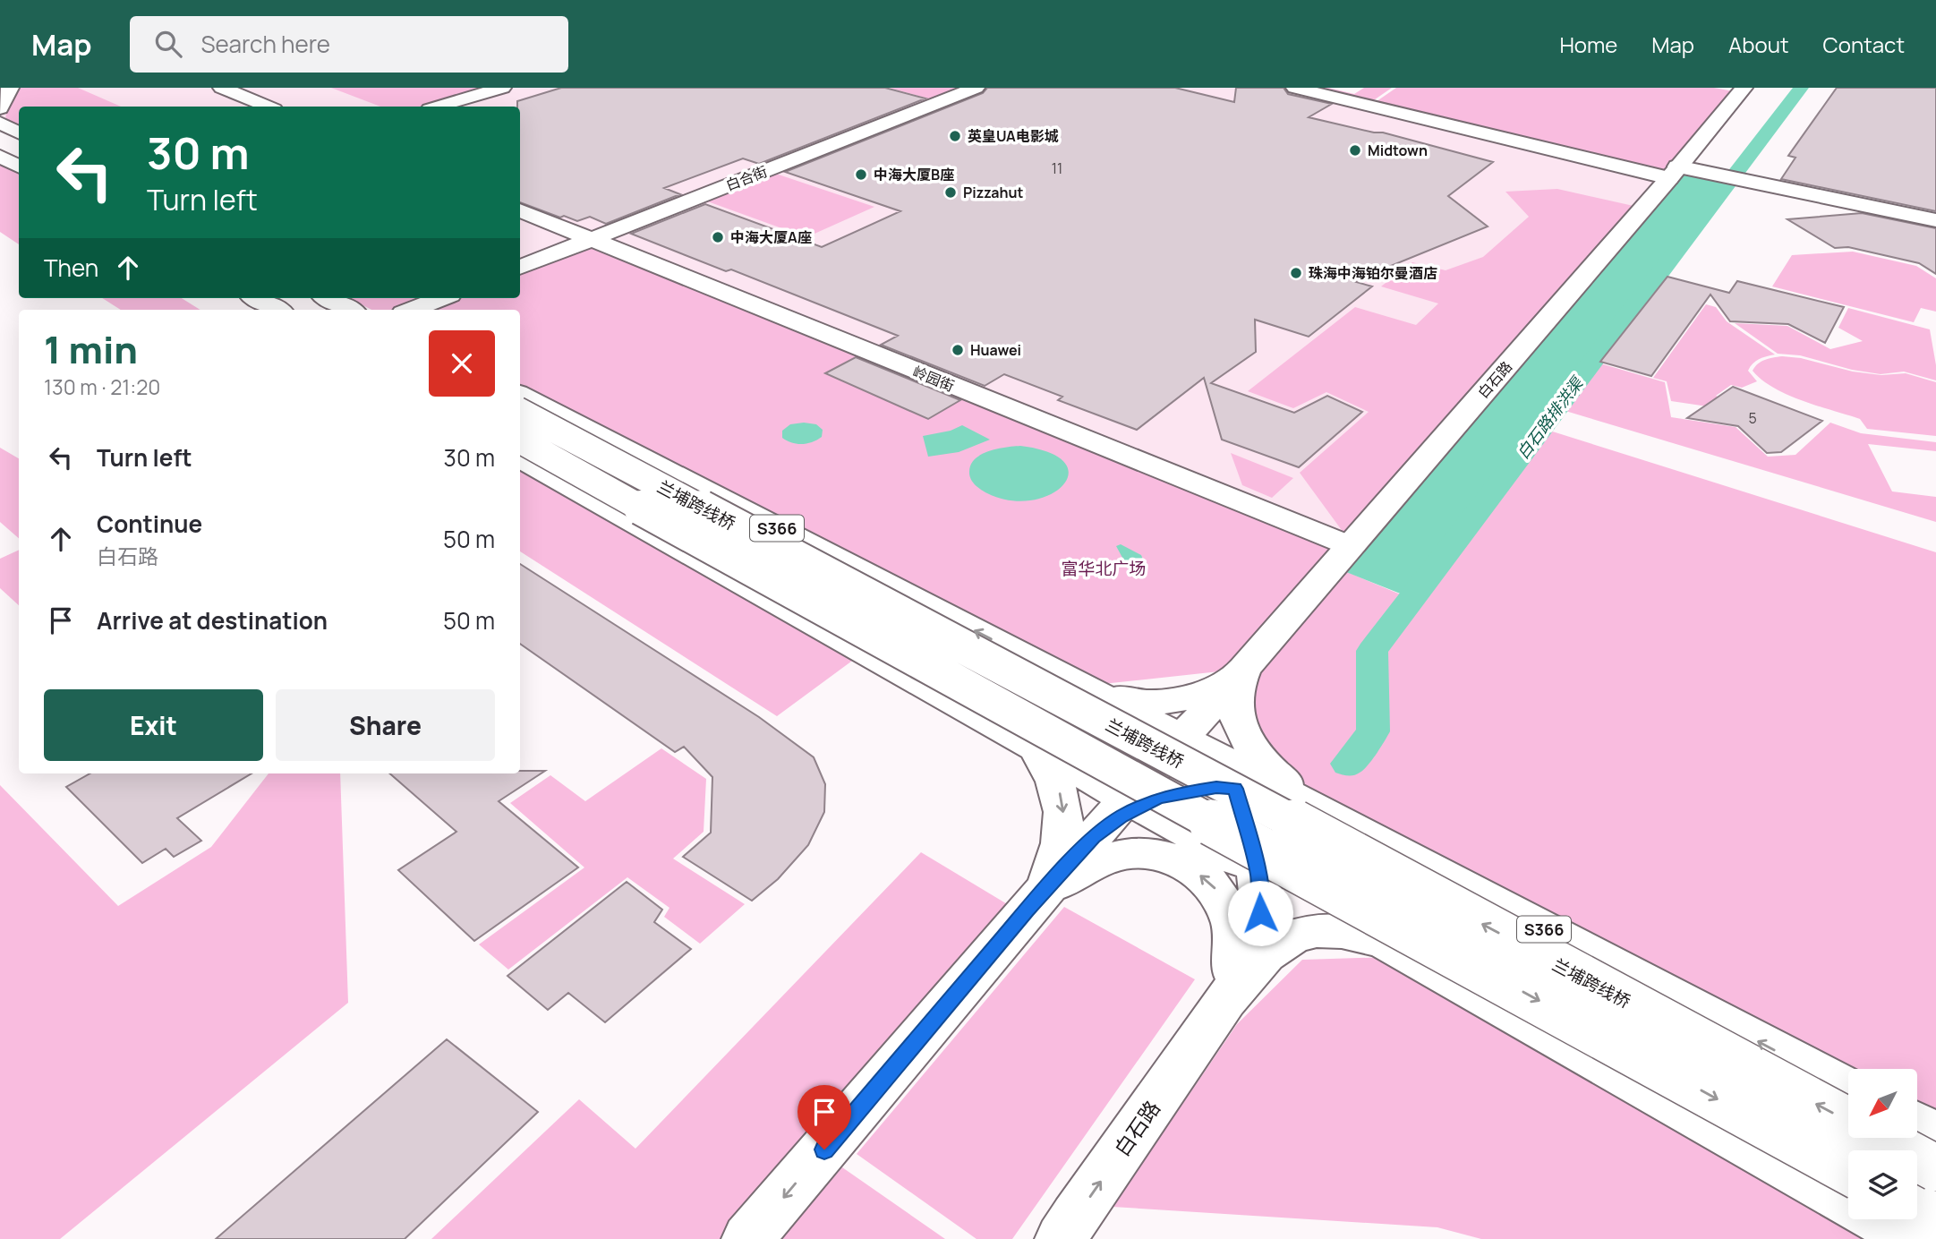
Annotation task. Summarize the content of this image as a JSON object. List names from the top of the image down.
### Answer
{
  "streets": {
    "main road": [
      "白合街",
      "岭园街",
      "白石路",
      "兰埔跨线桥",
      "S366"
    ]
  },
  "crossings": [
    ["白合街", "岭园街"],
    ["岭园街", "白石路"]
  ],
  "water": ["白石路排洪渠"],
  "parks": ["富华北广场"],
  "places": [
    "英皇UA电影城",
    "Midtown",
    "中海大厦B座",
    "Pizzahut",
    "中海大厦A座",
    "珠海中海铂尔曼酒店",
    "Huawei"
  ],
  "house_numbers": ["11", "5"],
  "north": "bottom left",
  "page": {
    "header": "Map",
    "search": "Search here",
    "nav": [
      "Home",
      "Map",
      "About",
      "Contact"
    ],
    "turn": ["30 m", "Turn left"],
    "then": "Then",
    "heading": ["1 min", "130 m · 21:20"],
    "list": [
      {
        "name": "Turn left",
        "value": "30 m"
      },
      {
        "name": "Continue",
        "note": "白石路",
        "value": "50 m"
      },
      {
        "name": "Arrive at destination",
        "value": "50 m"
      }
    ],
    "buttons": ["Exit", "Share"]
  }
}
